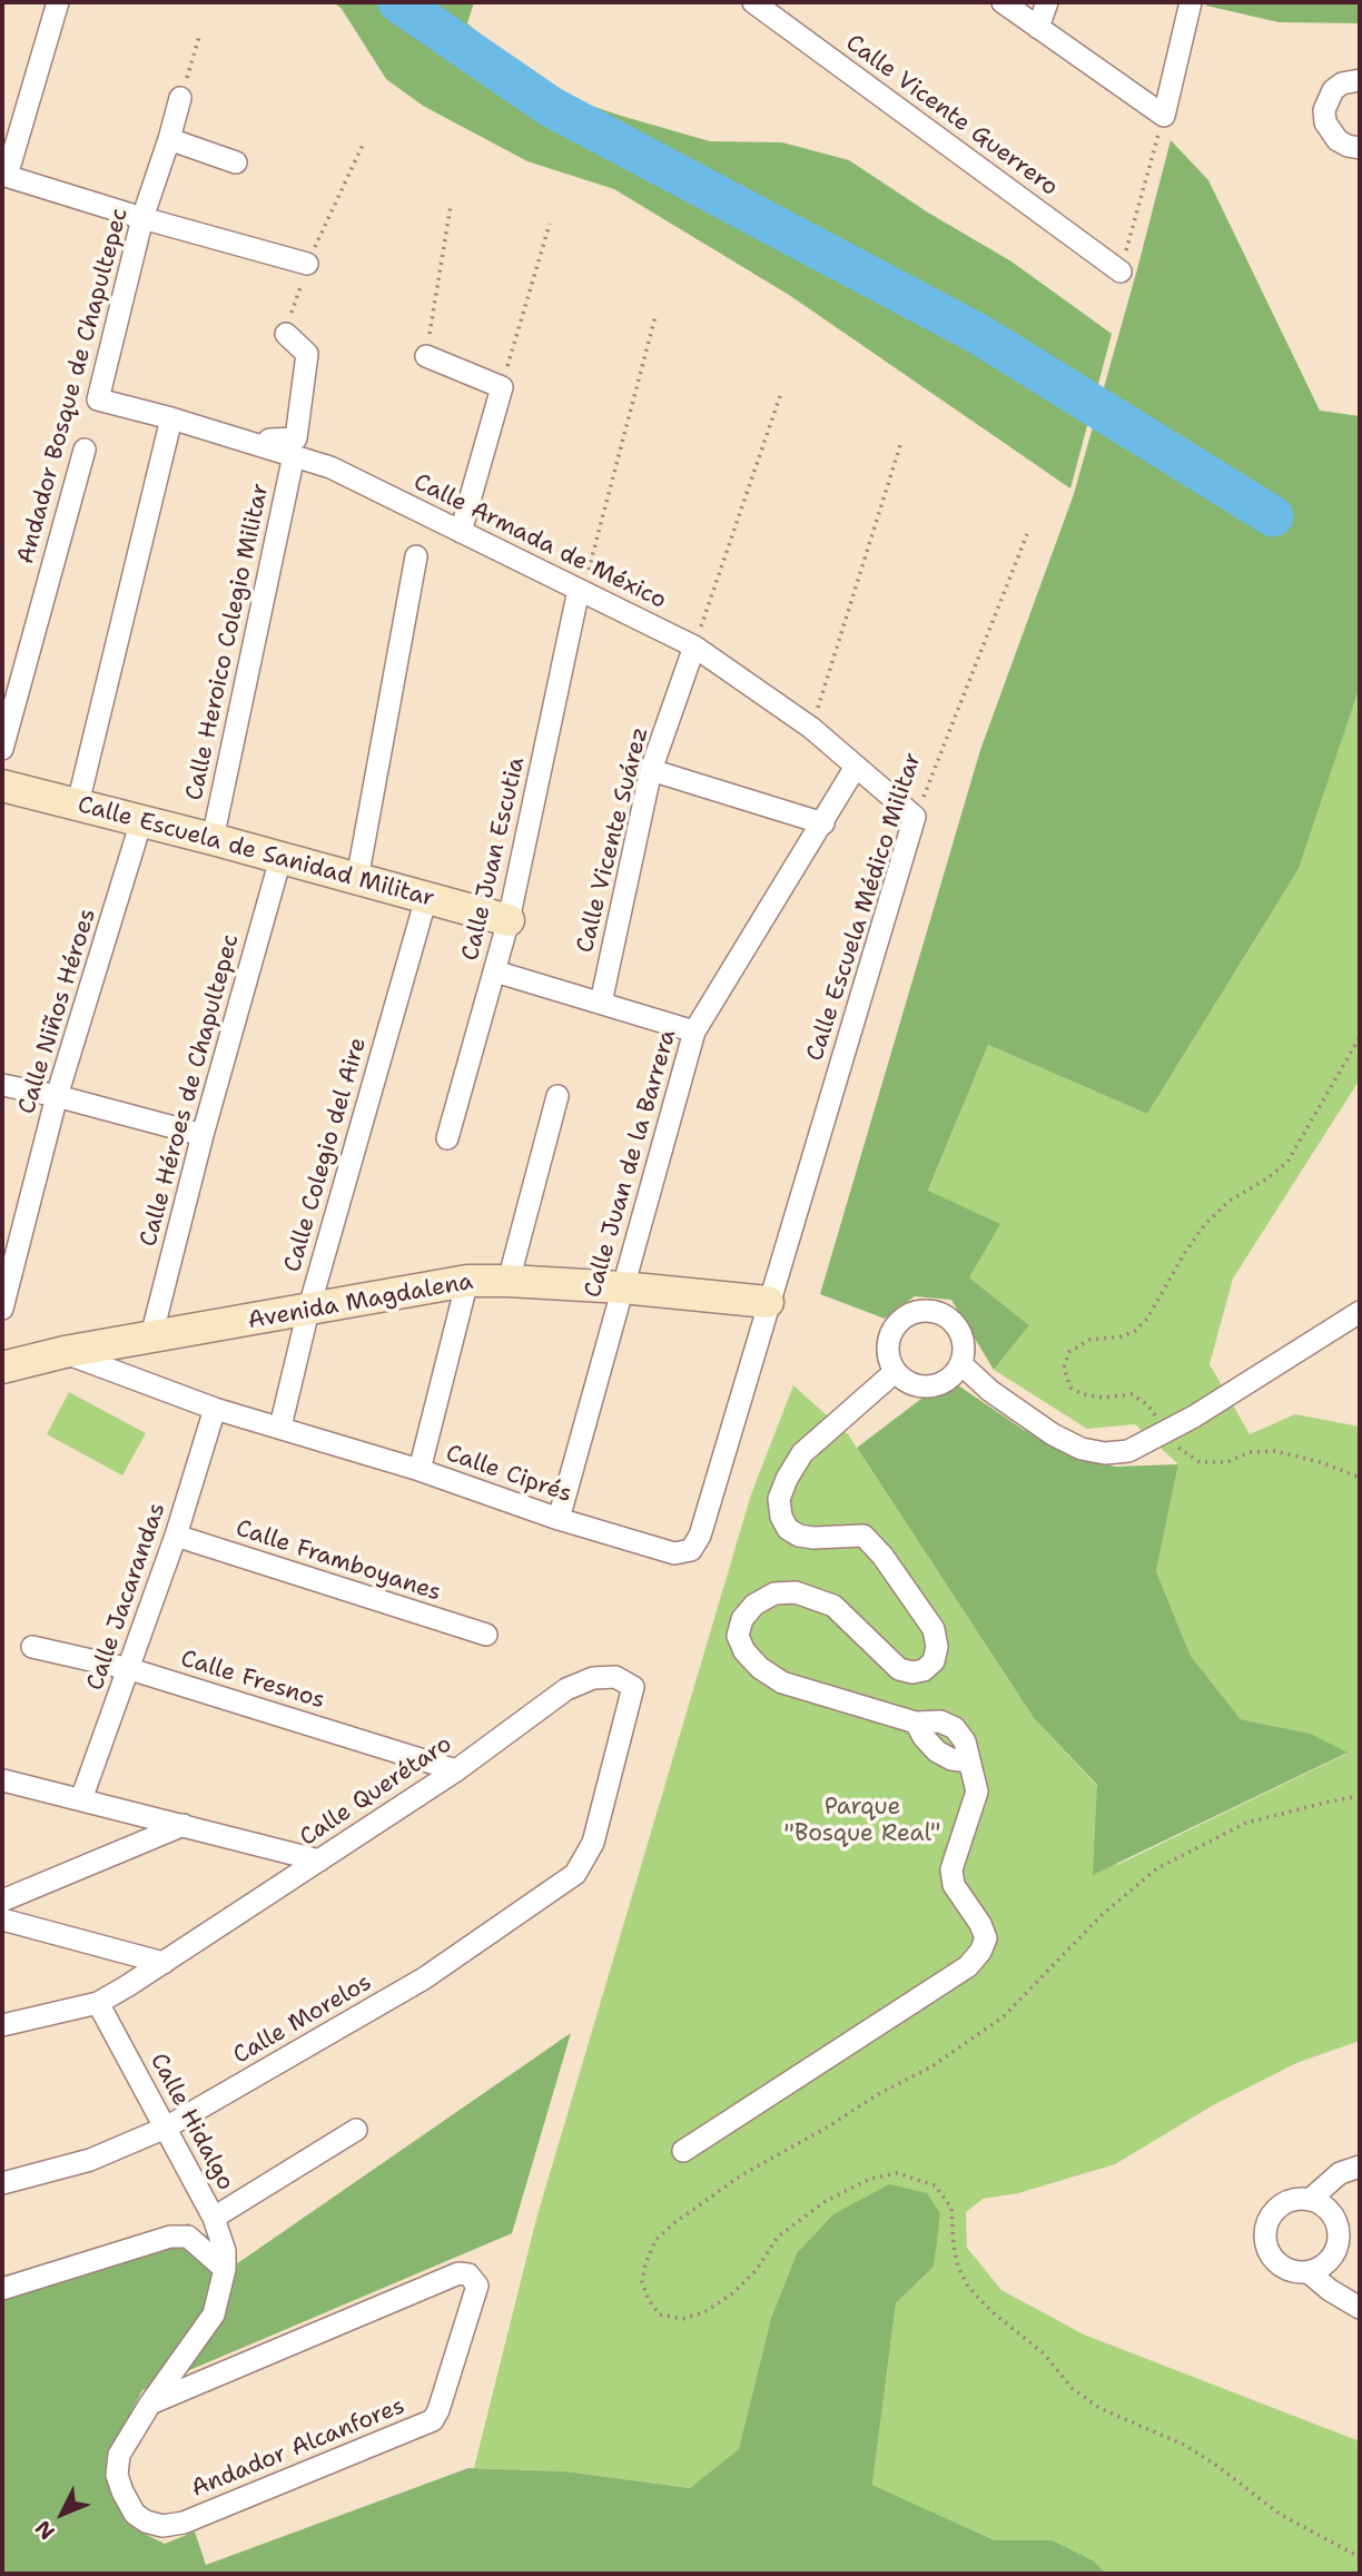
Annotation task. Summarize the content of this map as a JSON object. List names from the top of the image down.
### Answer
{
  "streets": {
    "main road": ["Calle Escuela de Sanidad Militar", "Avenida Magdalena"],
    "street": [
      "Calle Vicente Guerrero",
      "Andador Bosque de Chapultepec",
      "Calle Armada de México",
      "Calle Heroico Colegio Militar",
      "Calle Vicente Suárez",
      "Calle Juan Escutia",
      "Calle Escuela Médico Militar",
      "Calle Niños Héroes",
      "Calle Héroes de Chapultepec",
      "Calle Colegio del Aire",
      "Calle Juan de la Barrera",
      "Calle Ciprés",
      "Calle Framboyanes",
      "Calle Jacarandas",
      "Calle Fresnos",
      "Calle Querétaro",
      "Calle Morelos",
      "Calle Hidalgo",
      "Andador Alcanfores"
    ]
  },
  "crossings": [
    ["Andador Bosque de Chapultepec", "Calle Armada de México"],
    ["Calle Armada de México", "Calle Heroico Colegio Militar"],
    ["Calle Armada de México", "Calle Vicente Suárez"],
    ["Calle Armada de México", "Calle Juan Escutia"],
    ["Calle Armada de México", "Calle Escuela Médico Militar"],
    ["Calle Armada de México", "Calle Juan de la Barrera"],
    ["Calle Heroico Colegio Militar", "Calle Escuela de Sanidad Militar"],
    ["Calle Escuela de Sanidad Militar", "Calle Juan Escutia"],
    ["Calle Escuela de Sanidad Militar", "Calle Niños Héroes"],
    ["Calle Escuela de Sanidad Militar", "Calle Héroes de Chapultepec"],
    ["Calle Escuela de Sanidad Militar", "Calle Colegio del Aire"],
    ["Calle Escuela Médico Militar", "Avenida Magdalena"],
    ["Calle Escuela Médico Militar", "Calle Ciprés"],
    ["Calle Héroes de Chapultepec", "Avenida Magdalena"],
    ["Calle Colegio del Aire", "Avenida Magdalena"],
    ["Calle Colegio del Aire", "Calle Ciprés"],
    ["Calle Juan de la Barrera", "Avenida Magdalena"],
    ["Calle Juan de la Barrera", "Calle Ciprés"],
    ["Avenida Magdalena", "Calle Ciprés"],
    ["Calle Ciprés", "Calle Jacarandas"],
    ["Calle Framboyanes", "Calle Jacarandas"],
    ["Calle Jacarandas", "Calle Fresnos"],
    ["Calle Fresnos", "Calle Querétaro"],
    ["Calle Querétaro", "Calle Morelos"],
    ["Calle Querétaro", "Calle Hidalgo"],
    ["Calle Morelos", "Calle Hidalgo"],
    ["Calle Hidalgo", "Andador Alcanfores"]
  ],
  "parks": ["Parque \"Bosque Real\""],
  "north": "bottom left"
}
